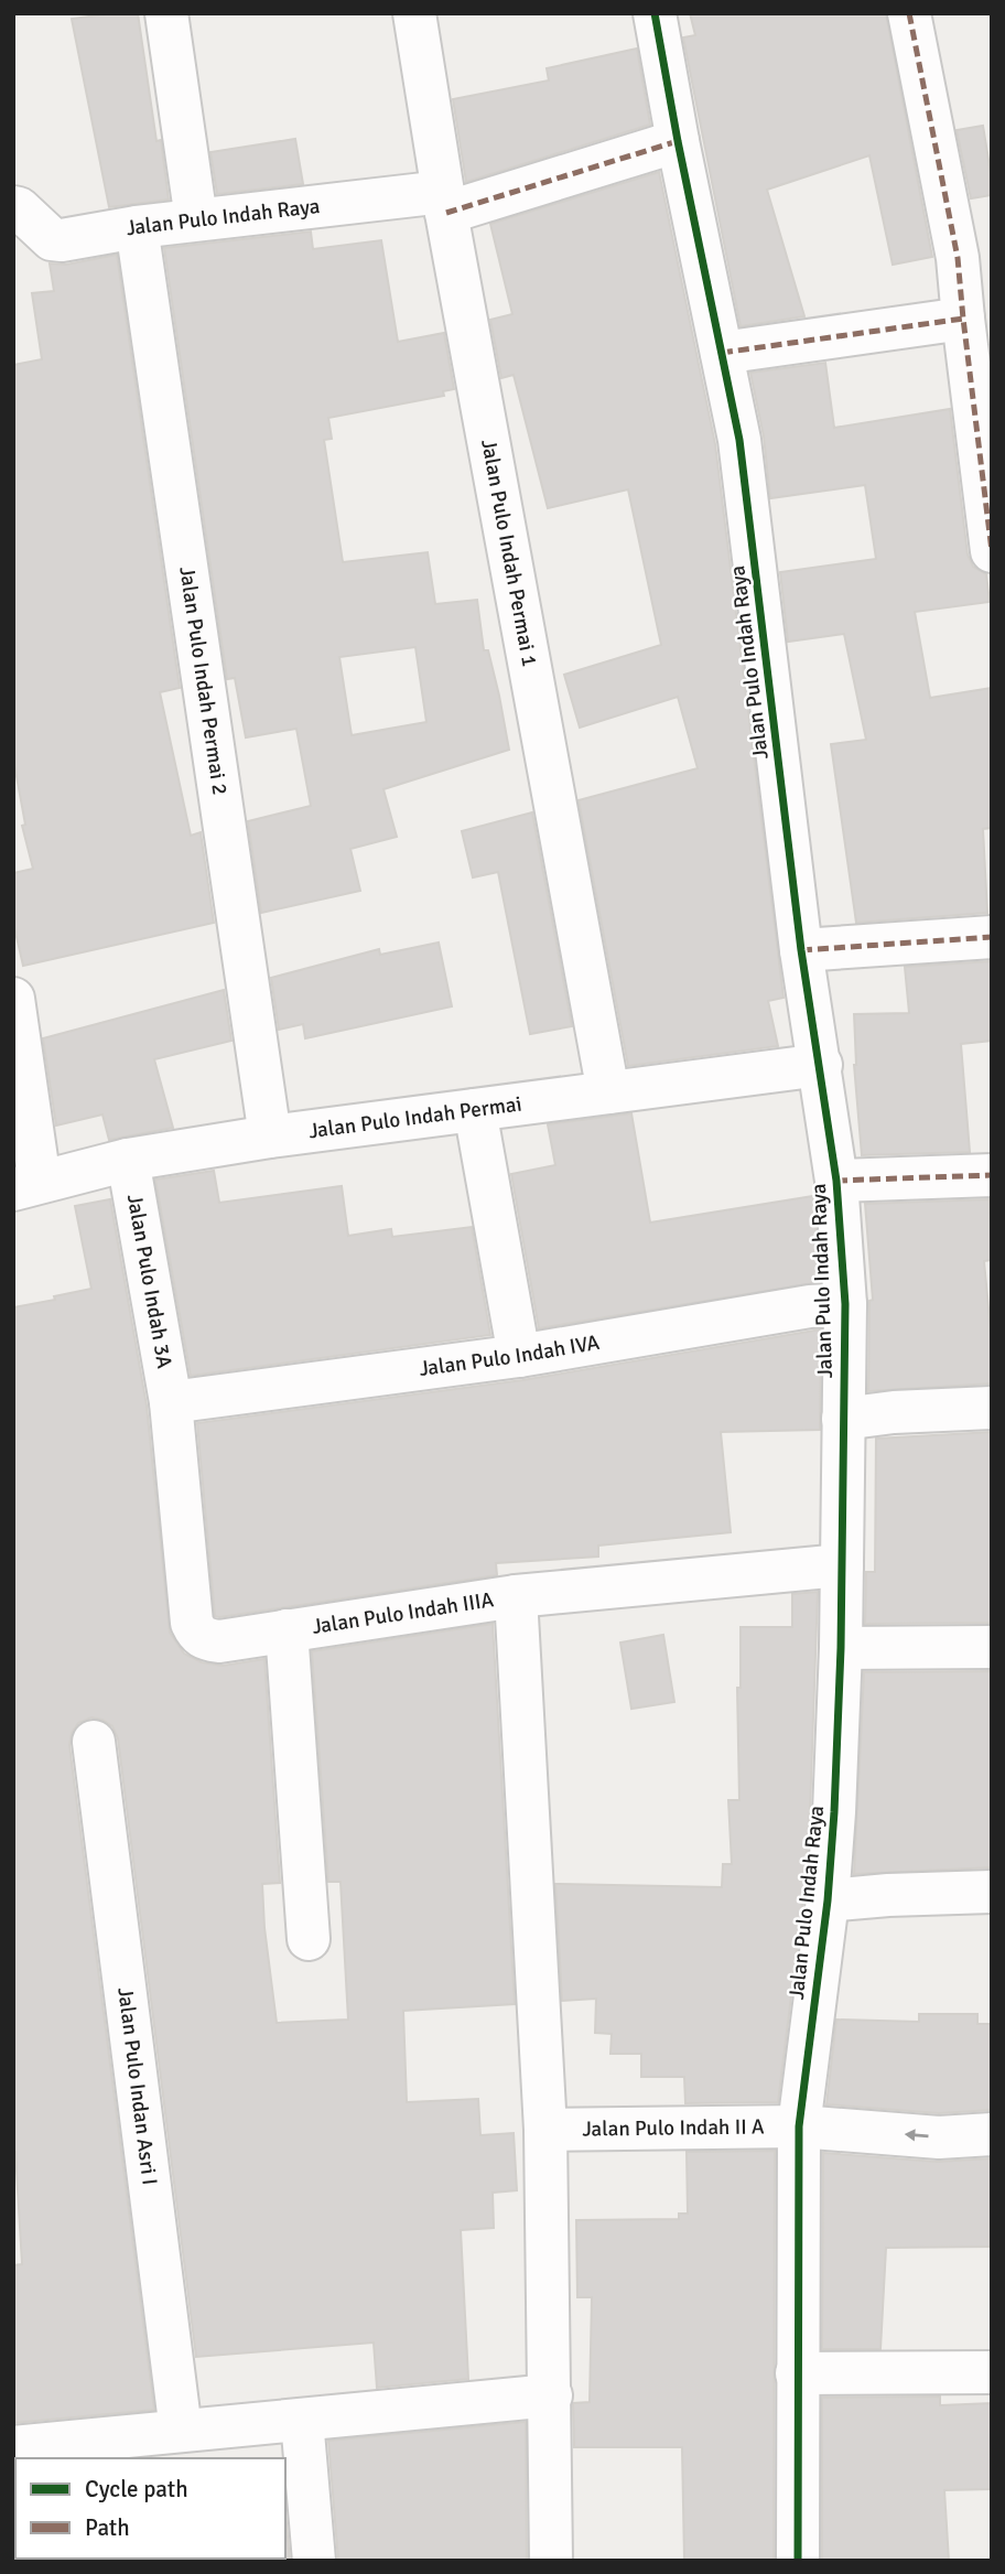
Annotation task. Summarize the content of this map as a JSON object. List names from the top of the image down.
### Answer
{
  "streets": {
    "street": [
      "Jalan Pulo Indah Raya",
      "Jalan Pulo Indah Permai 1",
      "Jalan Pulo Indah Permai 2",
      "Jalan Pulo Indah Permai",
      "Jalan Pulo Indah 3A",
      "Jalan Pulo Indah IVA",
      "Jalan Pulo Indah IIIA",
      "Jalan Pulo Indan Asri I",
      "Jalan Pulo Indah II A"
    ]
  },
  "crossings": [
    ["Jalan Pulo Indah Raya", "Jalan Pulo Indah Permai 1"],
    ["Jalan Pulo Indah Raya", "Jalan Pulo Indah Permai 2"],
    ["Jalan Pulo Indah Raya", "Jalan Pulo Indah Permai"],
    ["Jalan Pulo Indah Raya", "Jalan Pulo Indah IVA"],
    ["Jalan Pulo Indah Raya", "Jalan Pulo Indah IIIA"],
    ["Jalan Pulo Indah Raya", "Jalan Pulo Indah II A"],
    ["Jalan Pulo Indah Permai 1", "Jalan Pulo Indah Permai"],
    ["Jalan Pulo Indah Permai 2", "Jalan Pulo Indah Permai"],
    ["Jalan Pulo Indah Permai", "Jalan Pulo Indah 3A"],
    ["Jalan Pulo Indah 3A", "Jalan Pulo Indah IVA"],
    ["Jalan Pulo Indah 3A", "Jalan Pulo Indah IIIA"],
    ["Jalan Pulo Indah IVA", "Jalan Pulo Indah IIIA"]
  ],
  "legend": ["Cycle path", "Path"]
}
